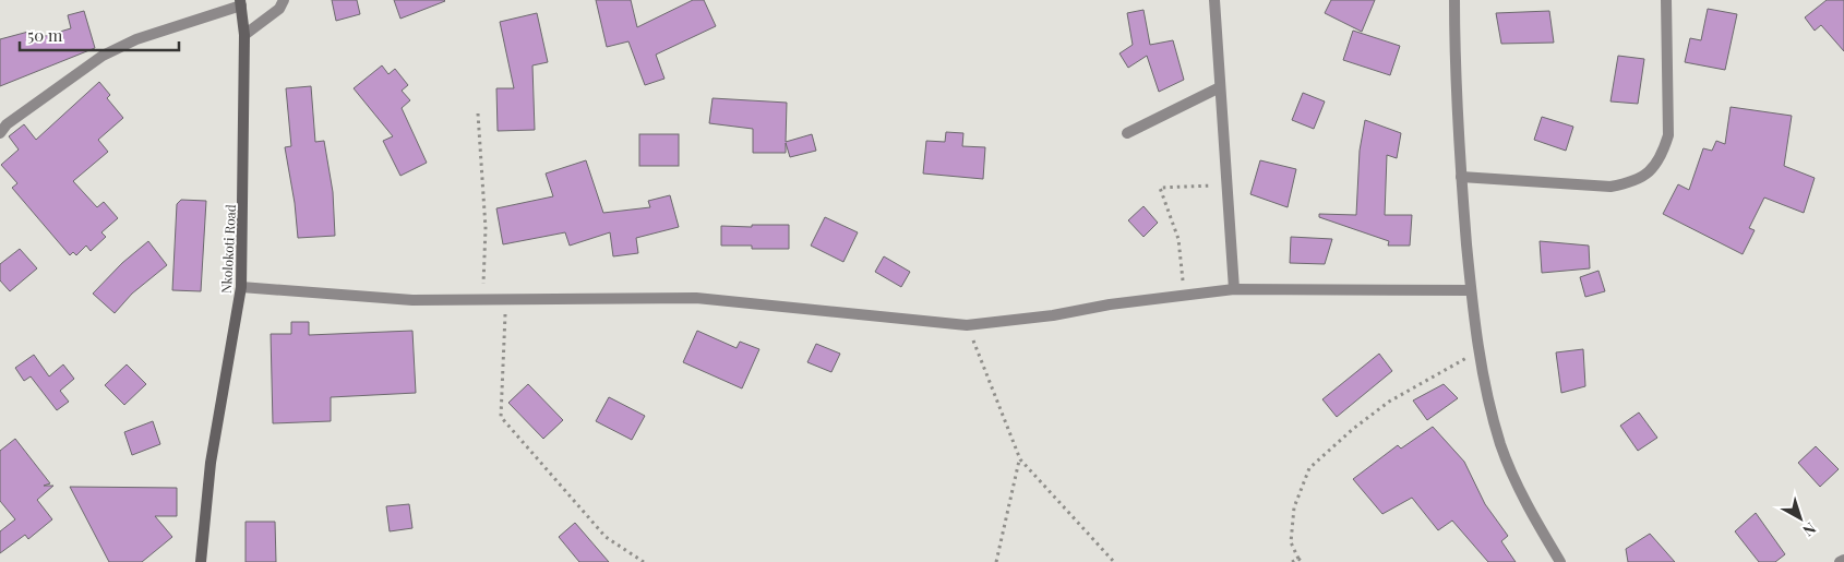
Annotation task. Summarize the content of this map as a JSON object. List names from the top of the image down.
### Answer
{
  "streets": {
    "main road": ["Nkolokoti Road"]
  },
  "scale_bar": "50 m",
  "north": "bottom right"
}
